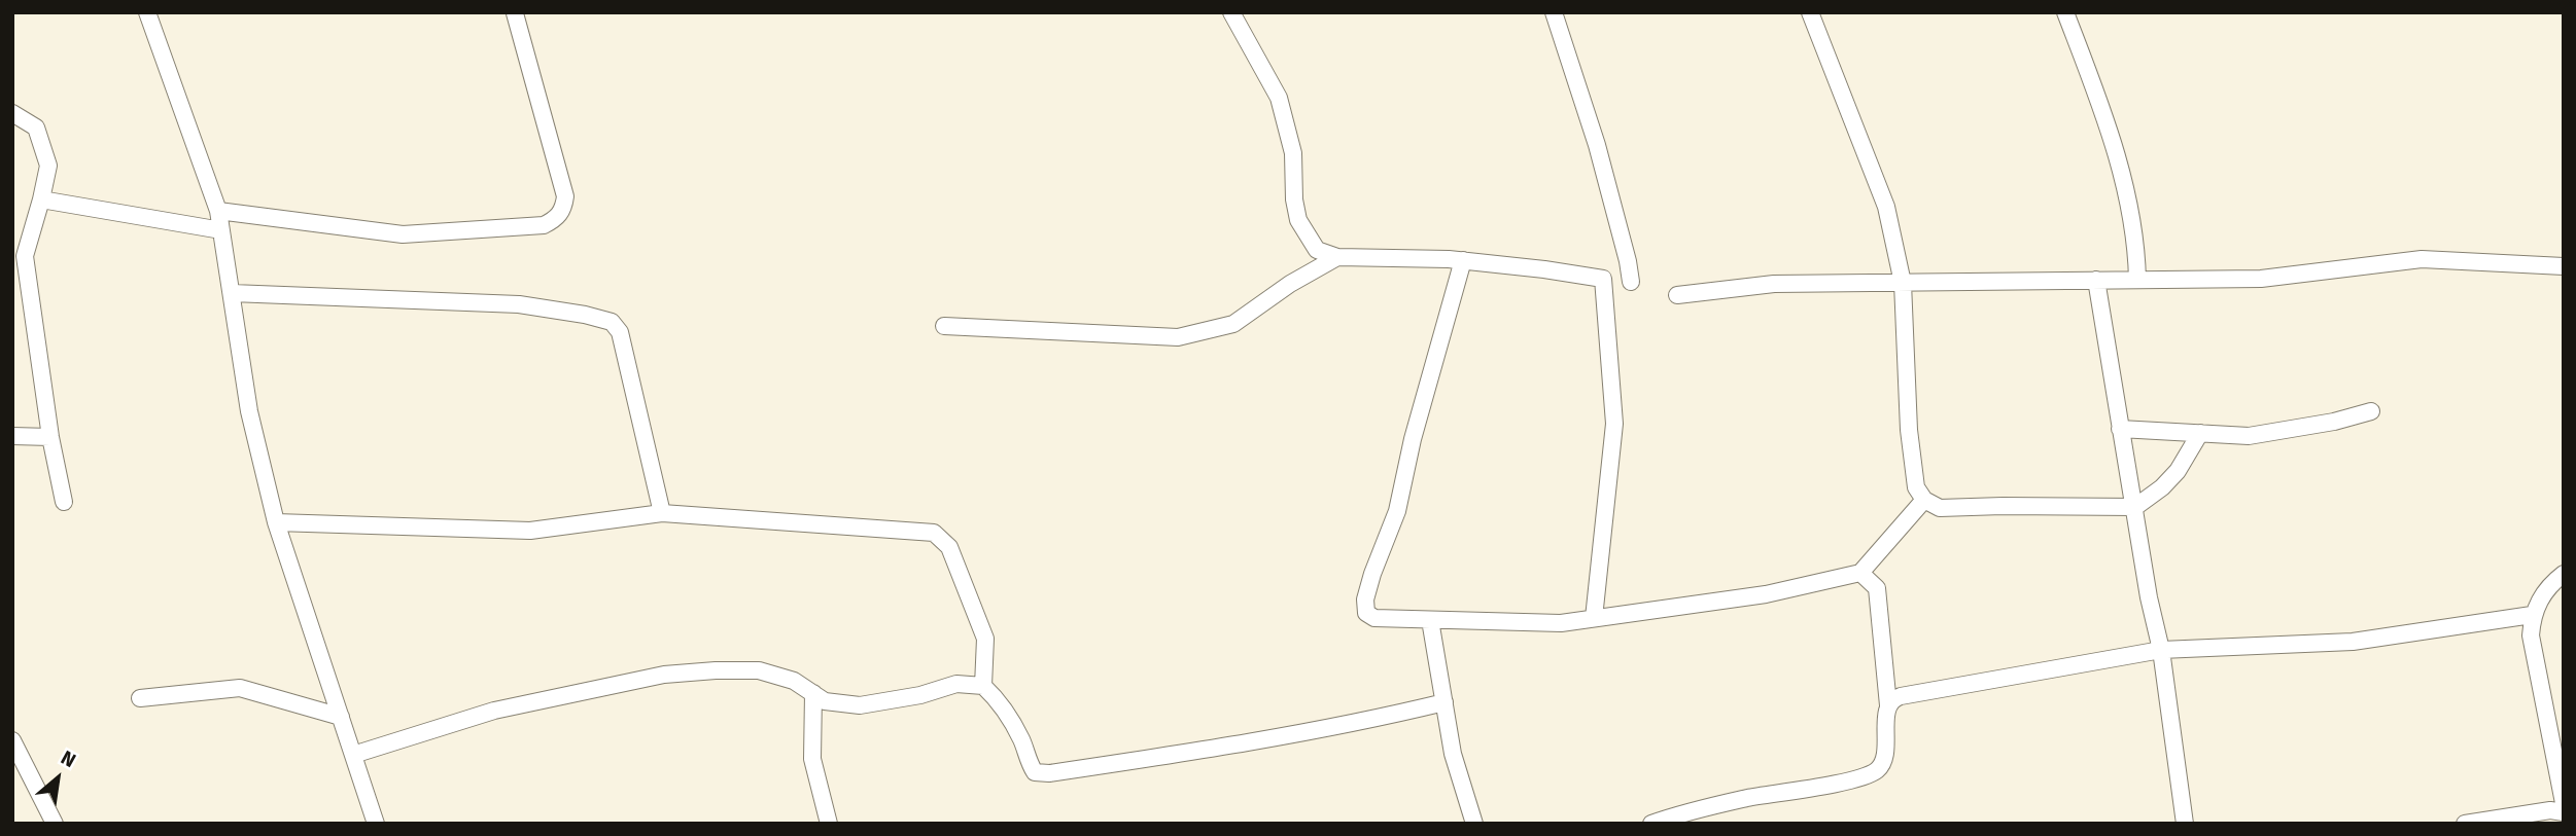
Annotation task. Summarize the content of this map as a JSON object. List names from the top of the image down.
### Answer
{
  "north": "top right"
}
